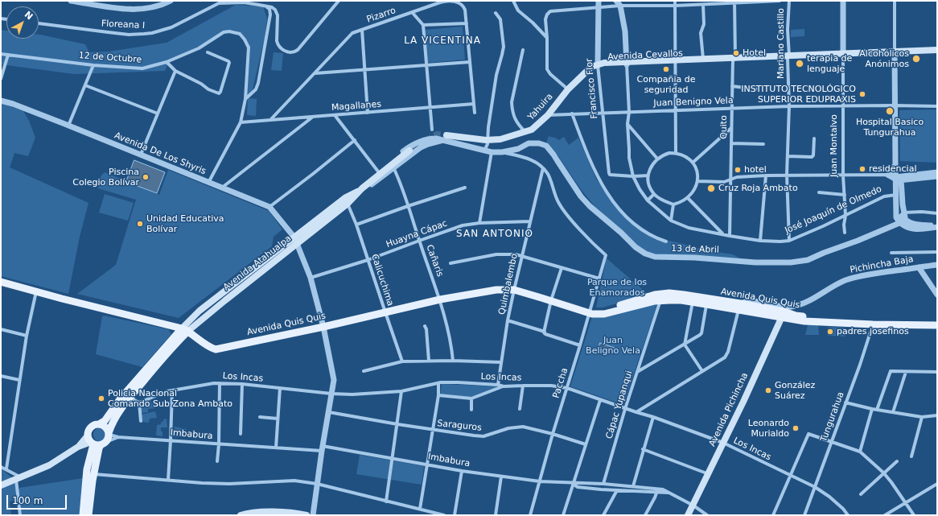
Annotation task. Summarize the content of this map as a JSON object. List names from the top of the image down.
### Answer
{
  "streets": {
    "main road": [
      "Avenida Cevallos",
      "Yahuira",
      "Avenida Atahualpa",
      "Avenida Quis Quis",
      "Avenida Pichincha"
    ],
    "street": [
      "Pizarro",
      "Floreana I",
      "Mariano Castillo",
      "12 de Octubre",
      "Francisco Flor",
      "Juan Benigno Vela",
      "Magallanes",
      "Quito",
      "Juan Montalvo",
      "Avenida De Los Shyris",
      "José Joaquín de Olmedo",
      "Huayna Cápac",
      "13 de Abril",
      "Cañaris",
      "Pichincha Baja",
      "Calicuchima",
      "Quimbalembo",
      "Los Incas",
      "Paccha",
      "Cápac Yupanqui",
      "Tungurahua",
      "Saraguros",
      "Imbabura"
    ]
  },
  "crossings": [
    ["Pizarro", "Magallanes"],
    ["Mariano Castillo", "Avenida Cevallos"],
    ["Mariano Castillo", "Juan Benigno Vela"],
    ["Mariano Castillo", "José Joaquín de Olmedo"],
    ["Avenida Cevallos", "Francisco Flor"],
    ["Avenida Cevallos", "Yahuira"],
    ["Avenida Cevallos", "Quito"],
    ["Avenida Cevallos", "Juan Montalvo"],
    ["Avenida Cevallos", "José Joaquín de Olmedo"],
    ["Francisco Flor", "Juan Benigno Vela"],
    ["Francisco Flor", "Yahuira"],
    ["Francisco Flor", "José Joaquín de Olmedo"],
    ["Juan Benigno Vela", "Yahuira"],
    ["Juan Benigno Vela", "Quito"],
    ["Juan Benigno Vela", "Juan Montalvo"],
    ["Juan Benigno Vela", "José Joaquín de Olmedo"],
    ["Yahuira", "Avenida Atahualpa"],
    ["Quito", "José Joaquín de Olmedo"],
    ["Juan Montalvo", "José Joaquín de Olmedo"],
    ["Avenida De Los Shyris", "Huayna Cápac"],
    ["Avenida De Los Shyris", "Avenida Atahualpa"],
    ["Avenida De Los Shyris", "Avenida Quis Quis"],
    ["Avenida De Los Shyris", "Los Incas"],
    ["Avenida De Los Shyris", "Saraguros"],
    ["Avenida De Los Shyris", "Imbabura"],
    ["Huayna Cápac", "Cañaris"],
    ["Huayna Cápac", "Calicuchima"],
    ["Huayna Cápac", "Quimbalembo"],
    ["13 de Abril", "Avenida Atahualpa"],
    ["Cañaris", "Avenida Atahualpa"],
    ["Cañaris", "Avenida Quis Quis"],
    ["Avenida Atahualpa", "Calicuchima"],
    ["Avenida Atahualpa", "Avenida Quis Quis"],
    ["Avenida Atahualpa", "Imbabura"],
    ["Pichincha Baja", "Avenida Quis Quis"],
    ["Calicuchima", "Avenida Quis Quis"],
    ["Quimbalembo", "Avenida Quis Quis"],
    ["Quimbalembo", "Los Incas"],
    ["Quimbalembo", "Paccha"],
    ["Avenida Quis Quis", "Paccha"],
    ["Avenida Quis Quis", "Cápac Yupanqui"],
    ["Avenida Quis Quis", "Avenida Pichincha"],
    ["Avenida Quis Quis", "Tungurahua"],
    ["Los Incas", "Paccha"],
    ["Los Incas", "Cápac Yupanqui"],
    ["Los Incas", "Avenida Pichincha"],
    ["Los Incas", "Tungurahua"],
    ["Paccha", "Saraguros"],
    ["Paccha", "Imbabura"],
    ["Cápac Yupanqui", "Imbabura"],
    ["Avenida Pichincha", "Imbabura"]
  ],
  "districts": ["LA VICENTINA", "SAN ANTONIO"],
  "parks": ["Parque de los Enamorados", "Juan Beligno Vela"],
  "places": [
    "Hotel",
    "Alcohólicos Anónimos",
    "terapia de lenguaje",
    "Compañia de seguridad",
    "INSTITUTO TECNOLÓGICO SUPERIOR EDUPRAXIS",
    "Hospital Basico Tungurahua",
    "residencial",
    "hotel",
    "Piscina Colegio Bolívar",
    "Cruz Roja Ambato",
    "Unidad Educativa Bolívar",
    "padres josefinos",
    "González Suárez",
    "Policia Nacional Comando Sub Zona Ambato",
    "Leonardo Murialdo"
  ],
  "scale_bar": "100 m",
  "north": "top right"
}
